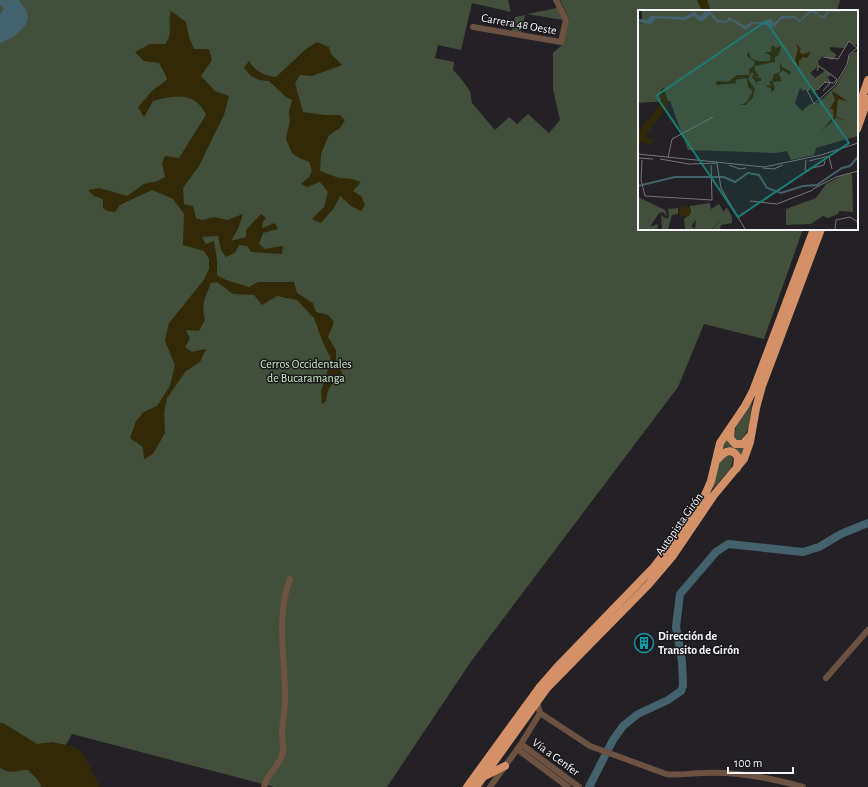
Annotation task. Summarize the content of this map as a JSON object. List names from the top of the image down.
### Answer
{
  "streets": {
    "highway": ["Autopista Girón"],
    "street": ["Carrera 48 Oeste", "Vía a Cenfer"]
  },
  "parks": ["Cerros Occidentales de Bucaramanga"],
  "places": {
    "building": ["Dirección de Transito de Girón"]
  },
  "scale_bar": "100 m"
}
